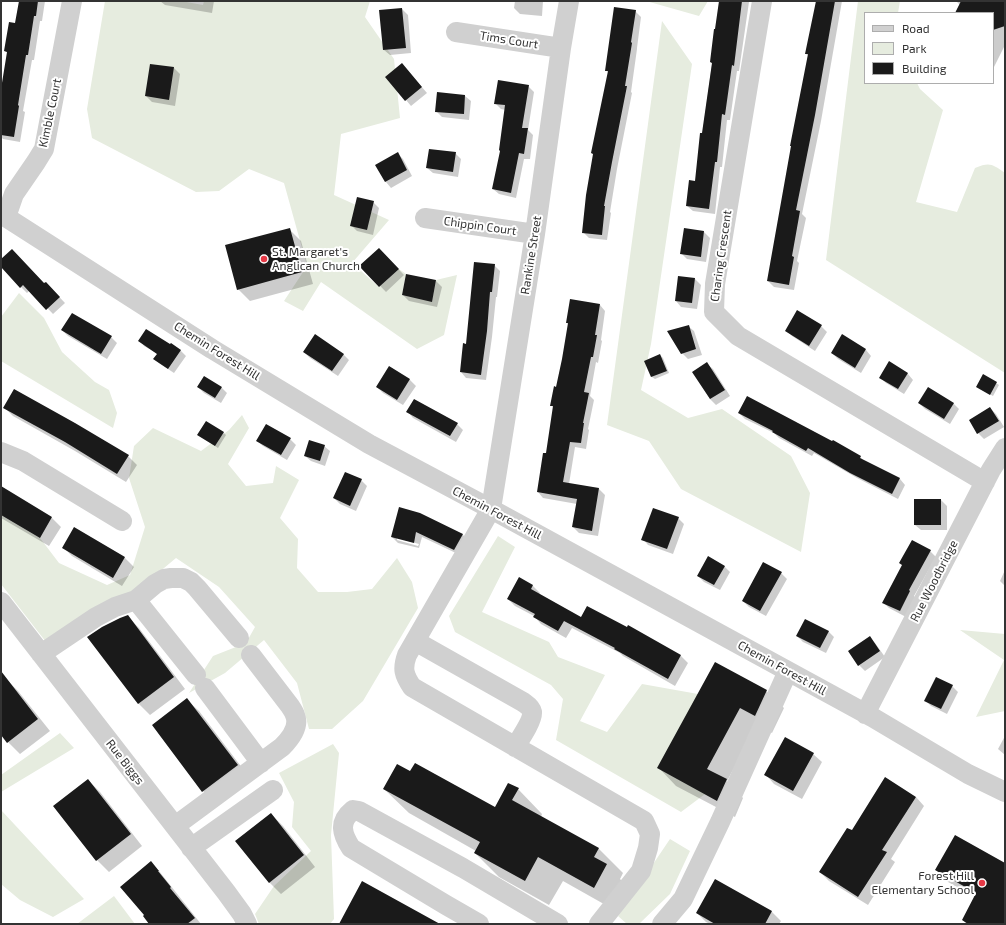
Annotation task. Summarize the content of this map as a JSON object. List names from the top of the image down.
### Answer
{
  "streets": {
    "street": [
      "Tims Court",
      "Kimble Court",
      "Chippin Court",
      "Rankine Street",
      "Charing Crescent",
      "Chemin Forest Hill",
      "Rue Woodbridge",
      "Rue Biggs"
    ]
  },
  "crossings": [
    ["Tims Court", "Rankine Street"],
    ["Kimble Court", "Chemin Forest Hill"],
    ["Chippin Court", "Rankine Street"],
    ["Rankine Street", "Chemin Forest Hill"],
    ["Charing Crescent", "Rue Woodbridge"],
    ["Chemin Forest Hill", "Rue Woodbridge"]
  ],
  "places": ["St. Margaret's Anglican Church", "Forest Hill Elementary School"],
  "legend": ["Road", "Park", "Building"]
}
